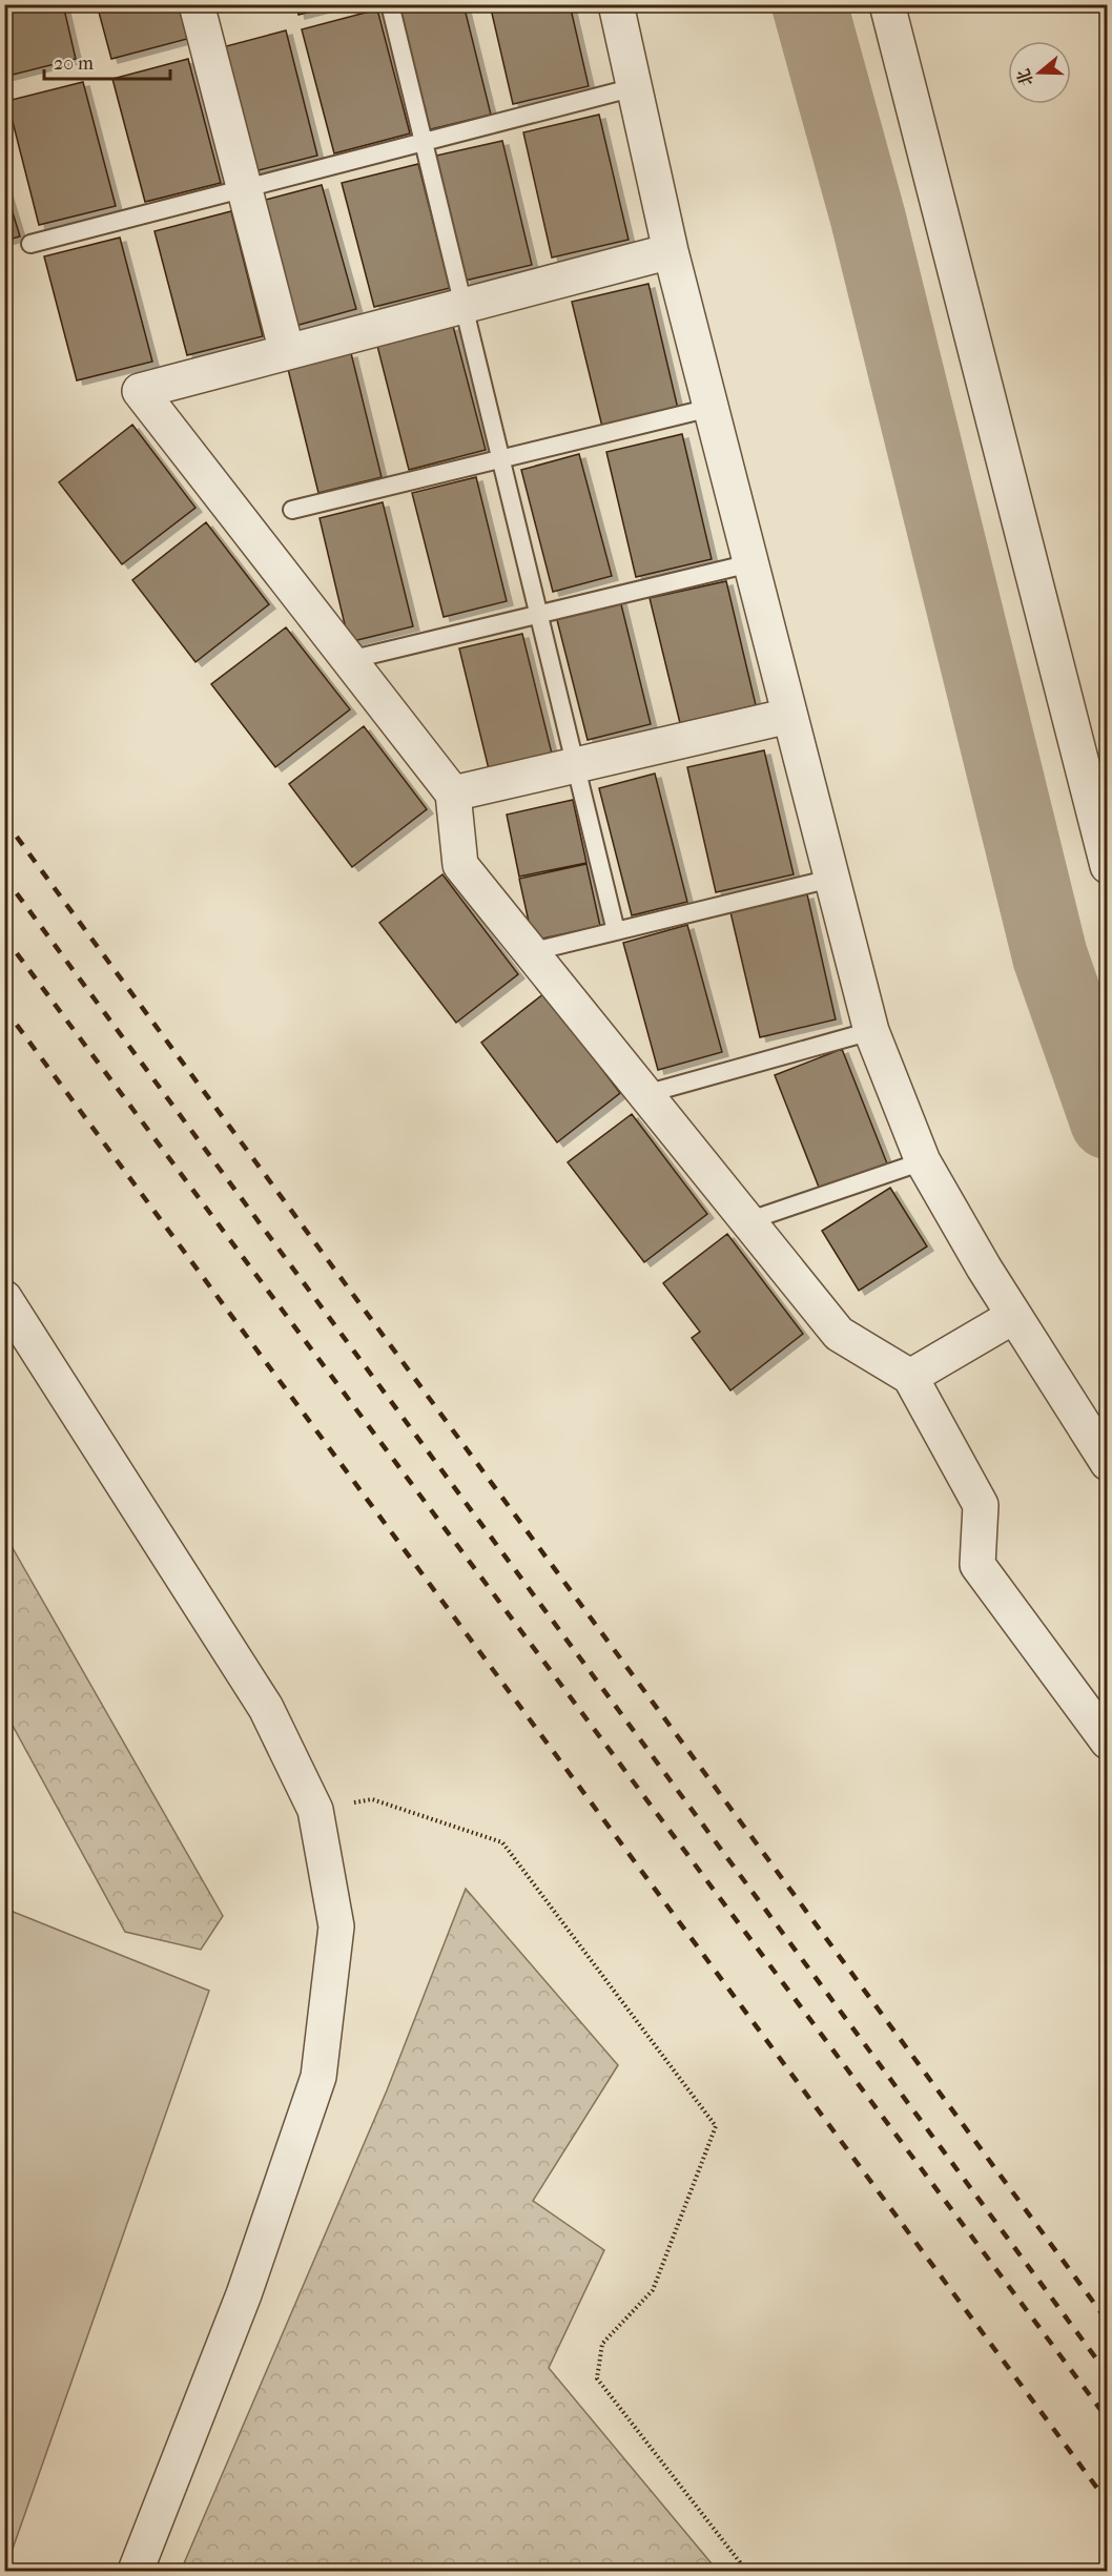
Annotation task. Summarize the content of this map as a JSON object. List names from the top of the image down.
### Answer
{
  "scale_bar": "20 m",
  "north": "left"
}
